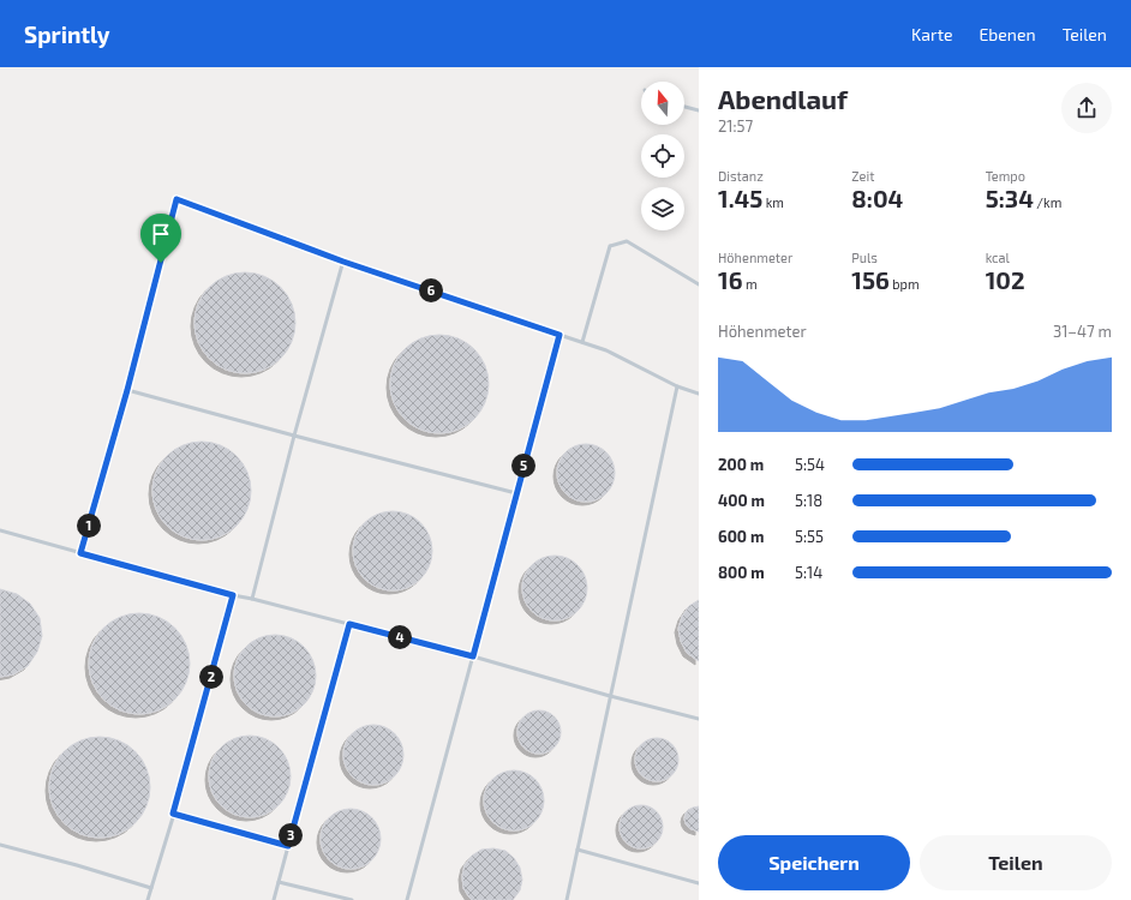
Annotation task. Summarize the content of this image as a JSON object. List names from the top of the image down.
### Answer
{
  "north": "top",
  "page": {
    "header": "Sprintly",
    "nav": ["Karte", "Ebenen", "Teilen"],
    "heading": ["Abendlauf", "21:57"],
    "stats": [
      ["Distanz", "1.45 km"],
      ["Zeit", "8:04"],
      ["Tempo", "5:34 /km"],
      ["Höhenmeter", "16 m"],
      ["Puls", "156 bpm"],
      ["kcal", "102"]
    ],
    "pins": [
      "6",
      "5",
      "1",
      "4",
      "2",
      "3"
    ],
    "chart": ["Höhenmeter", "31–47 m"],
    "list": [
      {
        "name": "200 m",
        "note": "5:54"
      },
      {
        "name": "400 m",
        "note": "5:18"
      },
      {
        "name": "600 m",
        "note": "5:55"
      },
      {
        "name": "800 m",
        "note": "5:14"
      }
    ],
    "buttons": ["Speichern", "Teilen"]
  }
}
